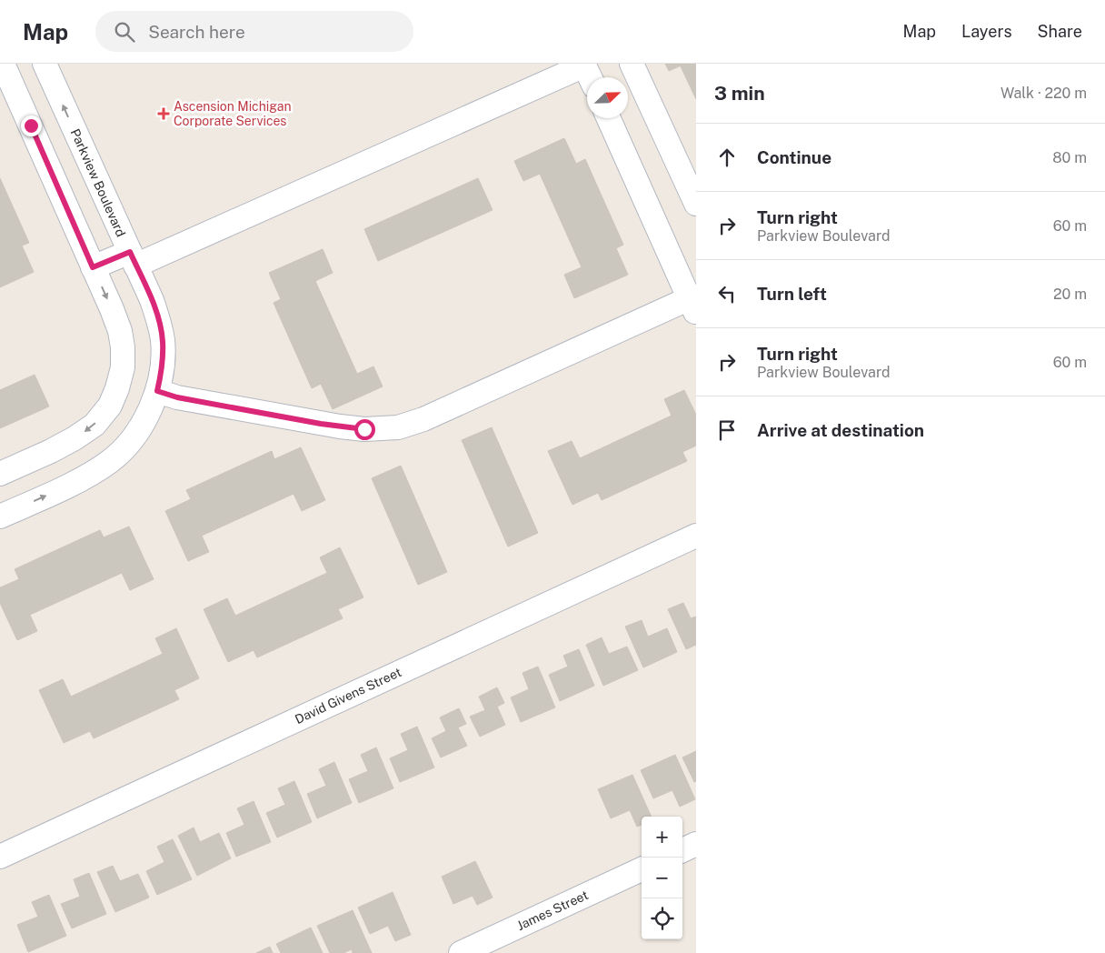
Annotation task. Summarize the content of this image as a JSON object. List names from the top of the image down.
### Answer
{
  "streets": {
    "street": ["Parkview Boulevard", "David Givens Street", "James Street"]
  },
  "places": {
    "health": ["Ascension Michigan Corporate Services"]
  },
  "north": "top right",
  "page": {
    "header": "Map",
    "search": "Search here",
    "nav": ["Map", "Layers", "Share"],
    "heading": ["3 min", "Walk · 220 m"],
    "list": [
      ["Continue", "80 m"],
      ["Turn right", "Parkview Boulevard", "60 m"],
      ["Turn left", "20 m"],
      ["Turn right", "Parkview Boulevard", "60 m"],
      "Arrive at destination"
    ],
    "map_buttons": ["+", "−"]
  }
}
